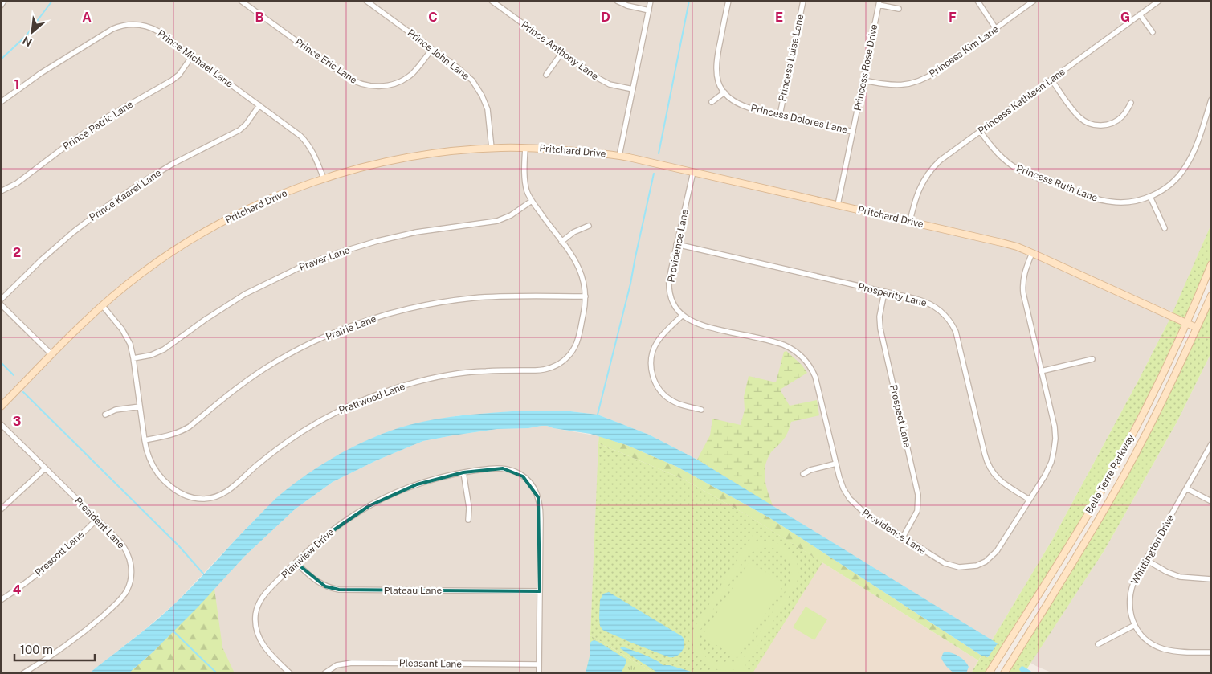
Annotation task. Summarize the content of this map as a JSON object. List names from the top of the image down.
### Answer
{
  "streets": {
    "street": [
      "Prince Anthony Lane",
      "Princess Kim Lane",
      "Prince John Lane",
      "Princess Luise Lane",
      "Prince Michael Lane",
      "Prince Eric Lane",
      "Princess Rose Drive",
      "Princess Kathleen Lane",
      "Princess Dolores Lane",
      "Prince Patric Lane",
      "Pritchard Drive",
      "Princess Ruth Lane",
      "Prince Kaarel Lane",
      "Providence Lane",
      "Praver Lane",
      "Prosperity Lane",
      "Prairie Lane",
      "Prattwood Lane",
      "Prospect Lane",
      "Belle Terre Parkway",
      "President Lane",
      "Whittington Drive",
      "Prescott Lane",
      "Plainview Drive",
      "Plateau Lane",
      "Pleasant Lane"
    ]
  },
  "crossings": [
    ["Princess Kim Lane", "Princess Rose Drive"],
    ["Prince John Lane", "Prince Eric Lane"],
    ["Prince John Lane", "Pritchard Drive"],
    ["Princess Luise Lane", "Princess Dolores Lane"],
    ["Prince Michael Lane", "Prince Patric Lane"],
    ["Prince Michael Lane", "Pritchard Drive"],
    ["Prince Michael Lane", "Prince Kaarel Lane"],
    ["Princess Rose Drive", "Princess Dolores Lane"],
    ["Princess Rose Drive", "Pritchard Drive"],
    ["Princess Kathleen Lane", "Pritchard Drive"],
    ["Princess Kathleen Lane", "Princess Ruth Lane"],
    ["Pritchard Drive", "Providence Lane"],
    ["Pritchard Drive", "Prattwood Lane"],
    ["Pritchard Drive", "Belle Terre Parkway"],
    ["Providence Lane", "Prosperity Lane"],
    ["Providence Lane", "Prospect Lane"],
    ["Praver Lane", "Prattwood Lane"],
    ["Prosperity Lane", "Prospect Lane"],
    ["Prairie Lane", "Prattwood Lane"],
    ["President Lane", "Prescott Lane"],
    ["Plainview Drive", "Plateau Lane"],
    ["Plainview Drive", "Pleasant Lane"]
  ],
  "scale_bar": "100 m",
  "north": "bottom left",
  "grid": {
    "columns": [
      "A",
      "B",
      "C",
      "D",
      "E",
      "F",
      "G"
    ],
    "rows": [
      "1",
      "2",
      "3",
      "4"
    ]
  }
}
